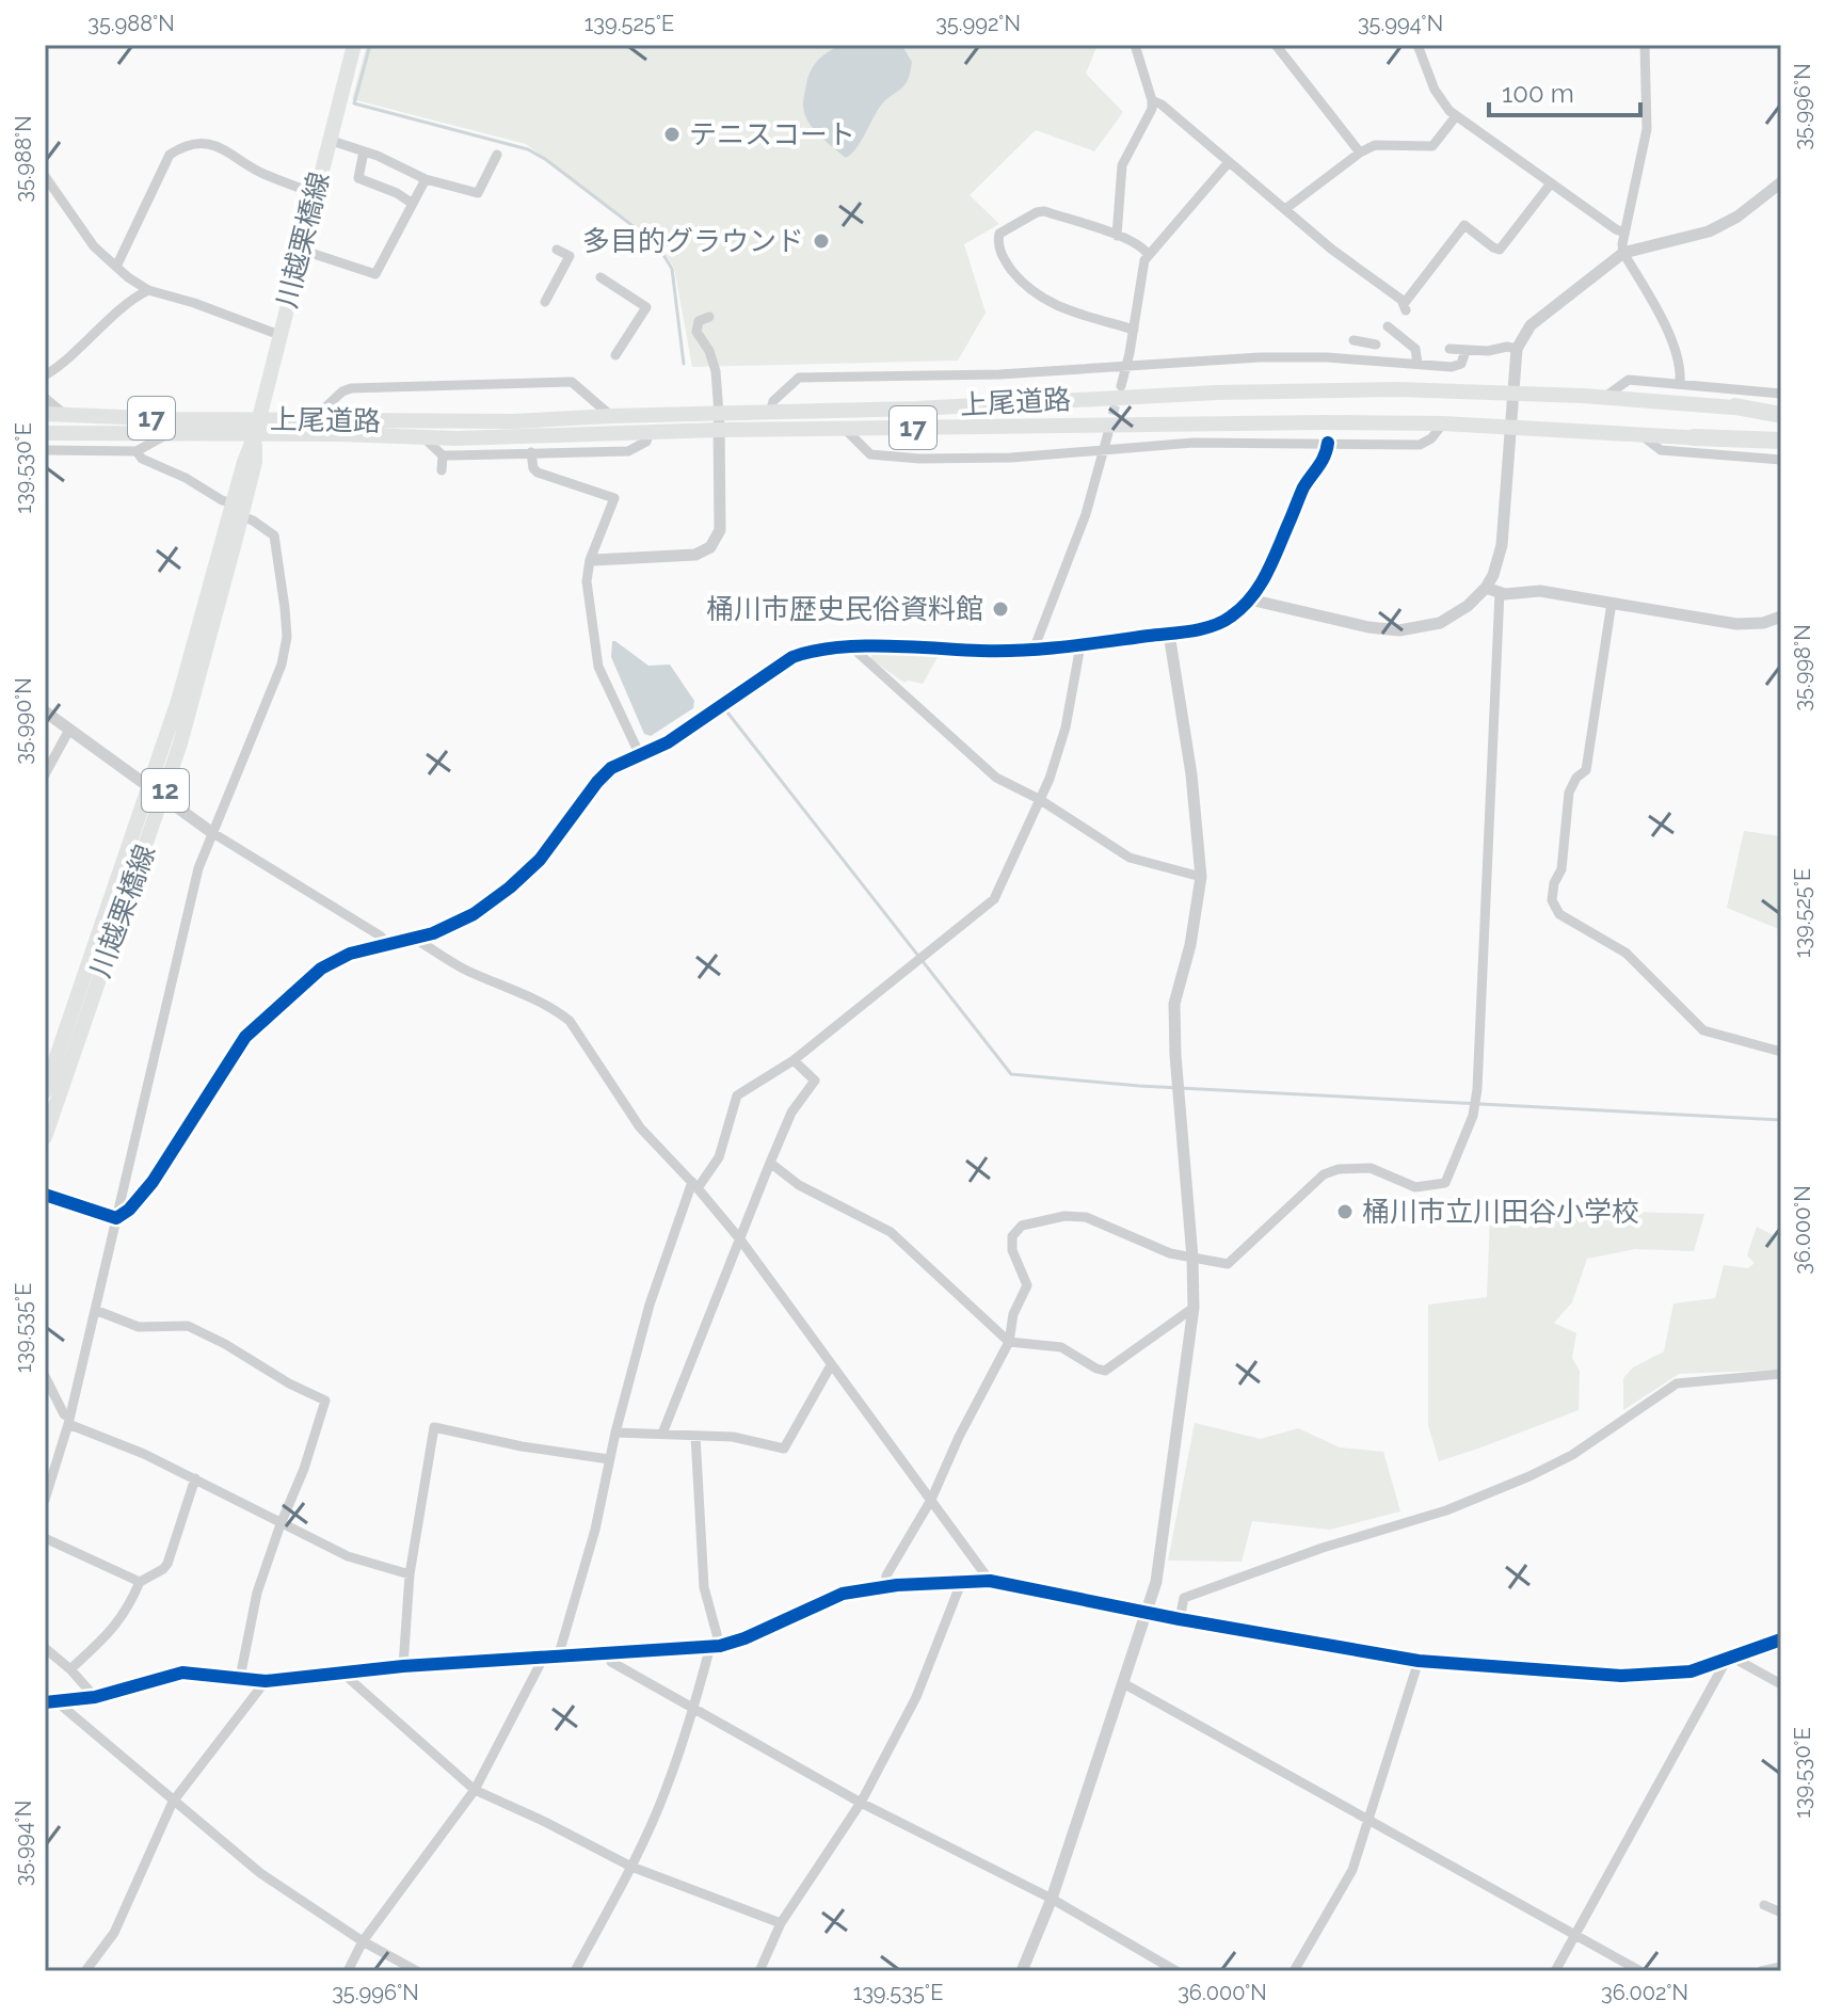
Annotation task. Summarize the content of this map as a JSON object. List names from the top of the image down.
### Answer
{
  "streets": {
    "main road": [
      "川越栗橋線",
      "上尾道路",
      "17",
      "12"
    ]
  },
  "crossings": [
    ["川越栗橋線", "上尾道路"]
  ],
  "places": [
    "テニスコート",
    "多目的グラウンド",
    "桶川市歴史民俗資料館",
    "桶川市立川田谷小学校"
  ],
  "scale_bar": "100 m",
  "coordinates": [
    "35.988°N",
    "139.525°E",
    "35.992°N",
    "35.994°N",
    "35.996°N",
    "139.530°E",
    "35.998°N",
    "35.990°N",
    "36.000°N",
    "139.535°E",
    "36.002°N"
  ]
}
